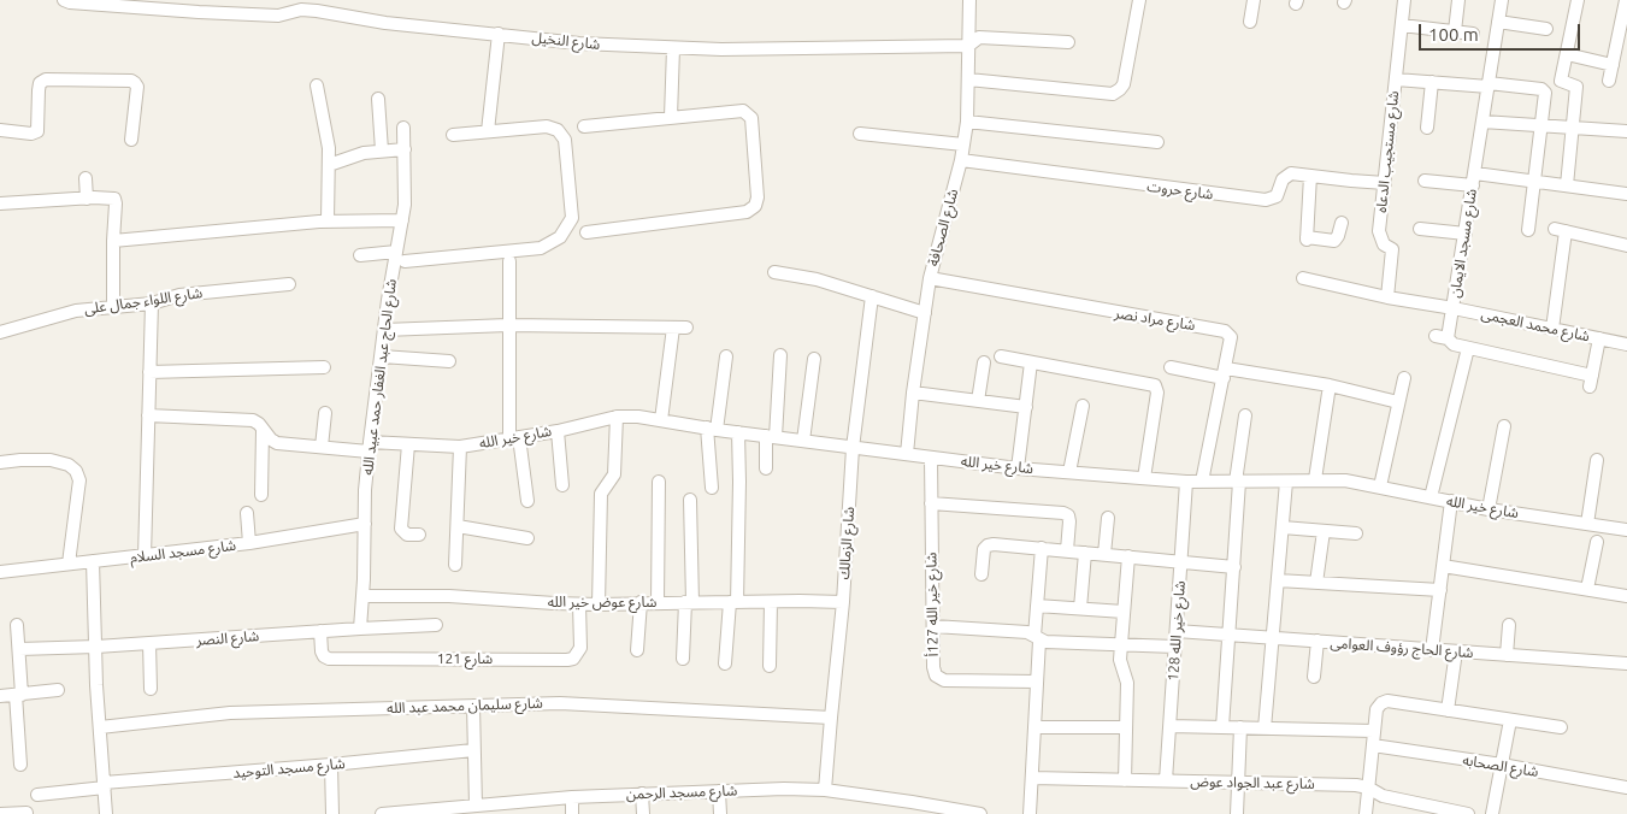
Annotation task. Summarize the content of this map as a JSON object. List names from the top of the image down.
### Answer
{
  "streets": {
    "street": [
      "شارع النخيل",
      "شارع مستجيب الدعاه",
      "شارع حروت",
      "شارع الصحافة",
      "شارع مسجد الايمان",
      "شارع اللواء جمال على",
      "شارع مراد نصر",
      "شارع محمد العجمى",
      "شارع الحاج عبد الغفار حمد عبيد الله",
      "شارع خير الله",
      "شارع الزمالك",
      "شارع مسجد السلام",
      "شارع عوض خير الله",
      "شارع خير الله 127أ",
      "شارع خير الله 128",
      "شارع النصر",
      "شارع الحاج رؤوف العوامى",
      "شارع 121",
      "شارع سليمان محمد عبد الله",
      "شارع الصحابه",
      "شارع مسجد التوحيد",
      "شارع عبد الجواد عوض",
      "شارع مسجد الرحمن"
    ]
  },
  "crossings": [
    ["شارع النخيل", "شارع الصحافة"],
    ["شارع مستجيب الدعاه", "شارع حروت"],
    ["شارع مستجيب الدعاه", "شارع محمد العجمى"],
    ["شارع حروت", "شارع الصحافة"],
    ["شارع الصحافة", "شارع مراد نصر"],
    ["شارع الصحافة", "شارع خير الله"],
    ["شارع مسجد الايمان", "شارع محمد العجمى"],
    ["شارع مراد نصر", "شارع خير الله"],
    ["شارع الحاج عبد الغفار حمد عبيد الله", "شارع خير الله"],
    ["شارع الحاج عبد الغفار حمد عبيد الله", "شارع مسجد السلام"],
    ["شارع الحاج عبد الغفار حمد عبيد الله", "شارع عوض خير الله"],
    ["شارع الحاج عبد الغفار حمد عبيد الله", "شارع النصر"],
    ["شارع خير الله", "شارع الزمالك"],
    ["شارع خير الله", "شارع خير الله 127أ"],
    ["شارع خير الله", "شارع خير الله 128"],
    ["شارع الزمالك", "شارع عوض خير الله"],
    ["شارع الزمالك", "شارع سليمان محمد عبد الله"],
    ["شارع الزمالك", "شارع مسجد الرحمن"],
    ["شارع عوض خير الله", "شارع 121"],
    ["شارع خير الله 128", "شارع الحاج رؤوف العوامى"],
    ["شارع خير الله 128", "شارع عبد الجواد عوض"],
    ["شارع النصر", "شارع 121"]
  ],
  "scale_bar": "100 m"
}
